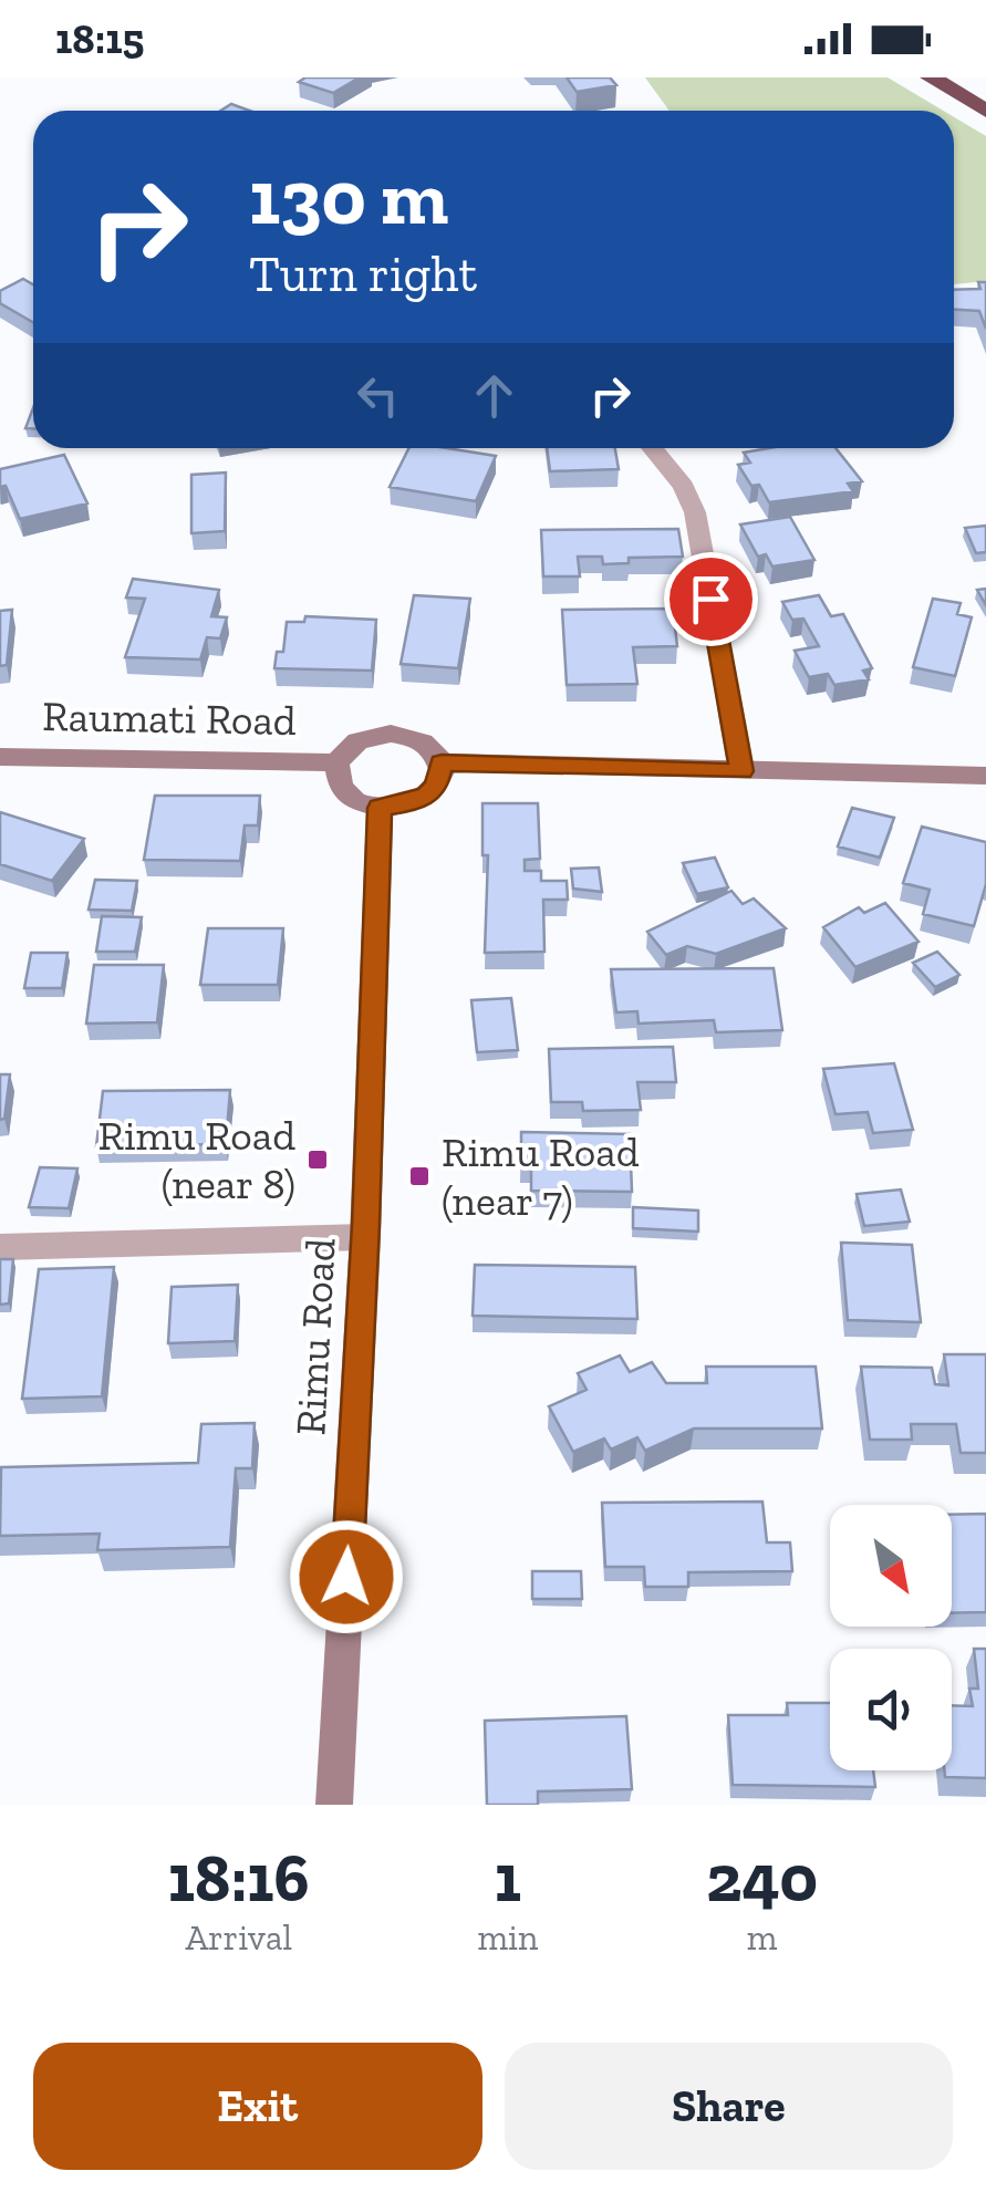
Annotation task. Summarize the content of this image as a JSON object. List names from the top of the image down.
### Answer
{
  "streets": {
    "main road": ["Raumati Road", "Rimu Road"]
  },
  "crossings": [
    ["Raumati Road", "Rimu Road"]
  ],
  "places": {
    "transit": ["Rimu Road (near 8)", "Rimu Road (near 7)"]
  },
  "north": "bottom right",
  "page": {
    "status": "18:15",
    "turn": ["130 m", "Turn right"],
    "eta": [
      "18:16",
      "Arrival",
      "1",
      "min",
      "240",
      "m"
    ],
    "buttons": ["Exit", "Share"]
  }
}
